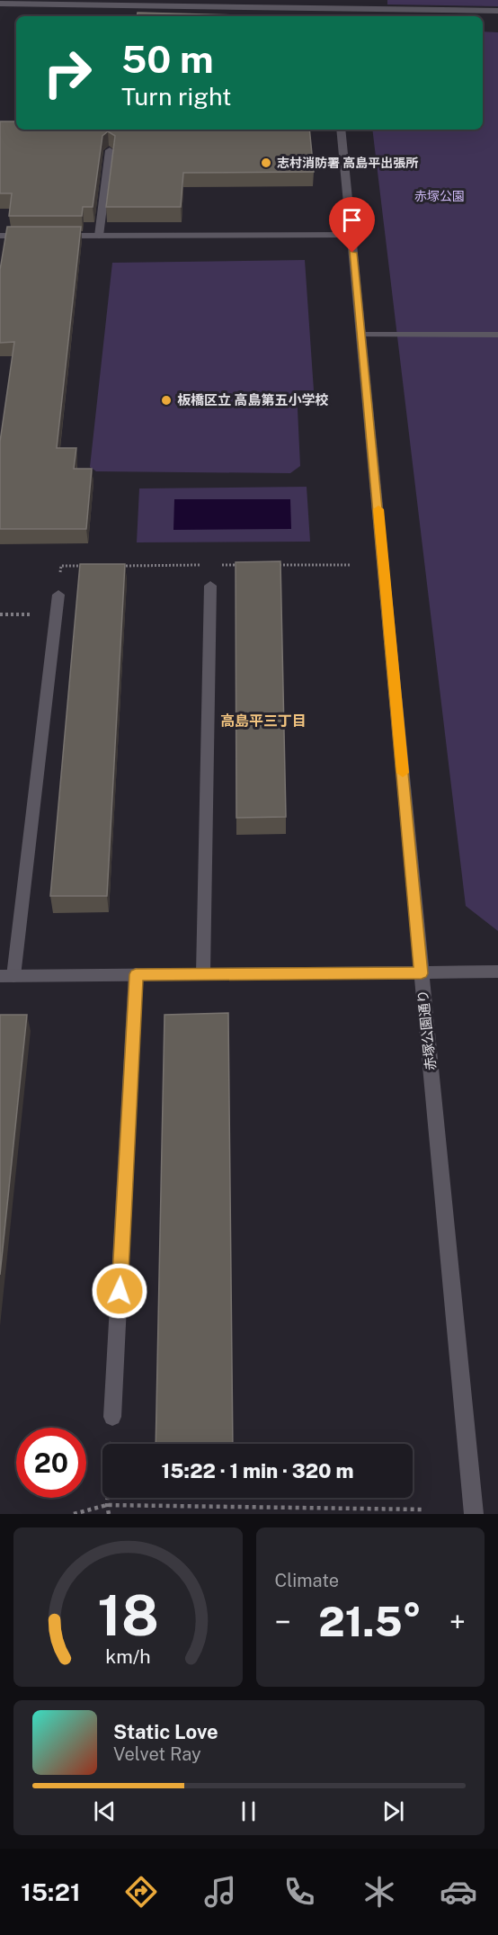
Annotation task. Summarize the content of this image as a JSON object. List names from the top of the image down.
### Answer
{
  "streets": {
    "street": ["赤塚公園通り"]
  },
  "districts": ["高島平三丁目"],
  "parks": ["赤塚公園"],
  "places": ["志村消防署 高島平出張所", "板橋区立 高島第五小学校"],
  "page": {
    "turn": ["50 m", "Turn right"],
    "limit": "20",
    "trip": "15:22 · 1 min · 320 m",
    "tile": "Climate",
    "heat": ["−", "21.5°", "+"],
    "song": ["Static Love", "Velvet Ray"],
    "tabs": "15:21",
    "gauge": ["18", "km/h"]
  }
}
